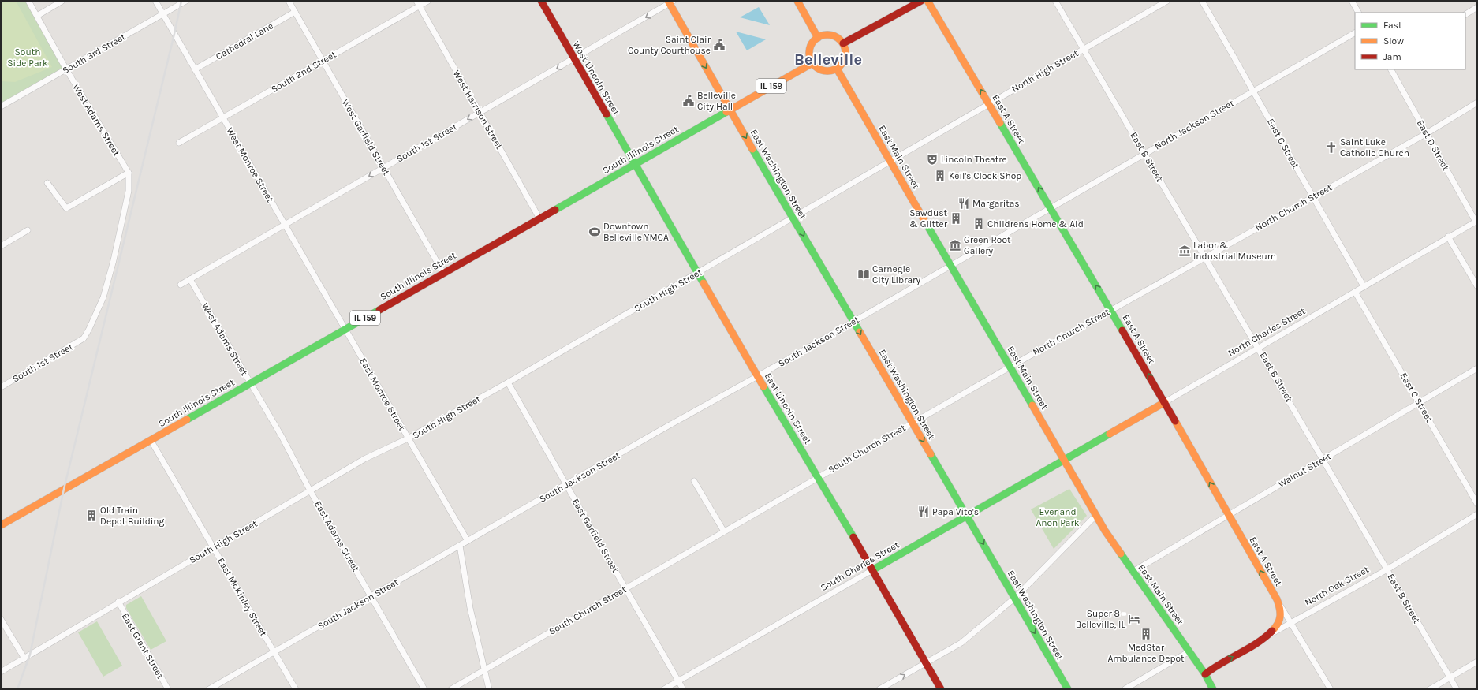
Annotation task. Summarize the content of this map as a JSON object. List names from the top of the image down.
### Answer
{
  "streets": {
    "main road": [
      "West Lincoln Street",
      "IL 159",
      "East A Street",
      "South Illinois Street",
      "East Main Street",
      "East Washington Street",
      "North Charles Street",
      "East Lincoln Street",
      "South Charles Street",
      "North Oak Street"
    ],
    "street": [
      "Cathedral Lane",
      "South 3rd Street",
      "North High Street",
      "South 2nd Street",
      "West Harrison Street",
      "West Adams Street",
      "North Jackson Street",
      "West Garfield Street",
      "South 1st Street",
      "East C Street",
      "East D Street",
      "East B Street",
      "West Monroe Street",
      "North Church Street",
      "South High Street",
      "South Jackson Street",
      "East Monroe Street",
      "South Church Street",
      "Walnut Street",
      "East Garfield Street",
      "East Adams Street",
      "East McKinley Street",
      "East Grant Street"
    ]
  },
  "crossings": [
    ["Cathedral Lane", "West Garfield Street"],
    ["Cathedral Lane", "West Monroe Street"],
    ["South 3rd Street", "West Adams Street"],
    ["South 3rd Street", "West Monroe Street"],
    ["North High Street", "East A Street"],
    ["North High Street", "East Main Street"],
    ["North High Street", "East B Street"],
    ["North High Street", "South High Street"],
    ["South 2nd Street", "West Harrison Street"],
    ["South 2nd Street", "West Garfield Street"],
    ["South 2nd Street", "West Monroe Street"],
    ["West Lincoln Street", "South 1st Street"],
    ["West Lincoln Street", "South Illinois Street"],
    ["West Lincoln Street", "East Lincoln Street"],
    ["West Harrison Street", "South 1st Street"],
    ["West Harrison Street", "South Illinois Street"],
    ["East A Street", "North Jackson Street"],
    ["East A Street", "North Church Street"],
    ["East A Street", "North Charles Street"],
    ["East A Street", "Walnut Street"],
    ["East A Street", "North Oak Street"],
    ["West Adams Street", "South 1st Street"],
    ["West Adams Street", "South Illinois Street"],
    ["West Adams Street", "East Adams Street"],
    ["North Jackson Street", "East C Street"],
    ["North Jackson Street", "East Main Street"],
    ["North Jackson Street", "East B Street"],
    ["North Jackson Street", "South Jackson Street"],
    ["West Garfield Street", "South 1st Street"],
    ["West Garfield Street", "South Illinois Street"],
    ["South 1st Street", "West Monroe Street"],
    ["South 1st Street", "East Washington Street"],
    ["East C Street", "North Church Street"],
    ["East C Street", "North Charles Street"],
    ["East C Street", "Walnut Street"],
    ["East D Street", "North Church Street"],
    ["East D Street", "North Charles Street"],
    ["South Illinois Street", "East Main Street"],
    ["South Illinois Street", "West Monroe Street"],
    ["South Illinois Street", "East Washington Street"],
    ["South Illinois Street", "East Monroe Street"],
    ["South Illinois Street", "East Lincoln Street"],
    ["South Illinois Street", "East Adams Street"],
    ["South Illinois Street", "East McKinley Street"],
    ["East Main Street", "North Church Street"],
    ["East Main Street", "South High Street"],
    ["East Main Street", "North Charles Street"],
    ["East Main Street", "South Jackson Street"],
    ["East Main Street", "South Church Street"],
    ["East Main Street", "Walnut Street"],
    ["East Main Street", "South Charles Street"],
    ["East Main Street", "North Oak Street"],
    ["East B Street", "North Church Street"],
    ["East B Street", "North Charles Street"],
    ["East B Street", "Walnut Street"],
    ["East B Street", "North Oak Street"],
    ["West Monroe Street", "East Monroe Street"],
    ["East Washington Street", "South High Street"],
    ["East Washington Street", "South Jackson Street"],
    ["East Washington Street", "South Church Street"],
    ["East Washington Street", "South Charles Street"],
    ["North Church Street", "South Church Street"],
    ["South High Street", "East Monroe Street"],
    ["South High Street", "East Lincoln Street"],
    ["South High Street", "East Garfield Street"],
    ["South High Street", "East Adams Street"],
    ["South High Street", "East McKinley Street"],
    ["South High Street", "East Grant Street"],
    ["North Charles Street", "South Charles Street"],
    ["South Jackson Street", "East Monroe Street"],
    ["South Jackson Street", "East Lincoln Street"],
    ["South Jackson Street", "East Garfield Street"],
    ["South Jackson Street", "East Adams Street"],
    ["South Jackson Street", "East McKinley Street"],
    ["East Lincoln Street", "South Church Street"],
    ["East Lincoln Street", "South Charles Street"],
    ["South Church Street", "East Garfield Street"],
    ["East Garfield Street", "South Charles Street"]
  ],
  "one_way": ["East A Street", "South 1st Street", "East Washington Street"],
  "districts": ["Belleville"],
  "parks": ["South Side Park", "Ever and Anon Park"],
  "places": {
    "public building": ["Saint Clair County Courthouse", "Belleville City Hall"],
    "church": ["Saint Luke Catholic Church"],
    "theatre": ["Lincoln Theatre"],
    "building": [
      "Keil's Clock Shop",
      "Sawdust & Glitter",
      "Childrens Home & Aid",
      "Old Train Depot Building",
      "MedStar Ambulance Depot"
    ],
    "restaurant": ["Margaritas", "Papa Vito's"],
    "sports": ["Downtown Belleville YMCA"],
    "museum": ["Green Root Gallery", "Labor & Industrial Museum"],
    "library": ["Carnegie City Library"],
    "hotel": ["Super 8 - Belleville, IL"]
  },
  "legend": ["Fast", "Slow", "Jam"]
}
